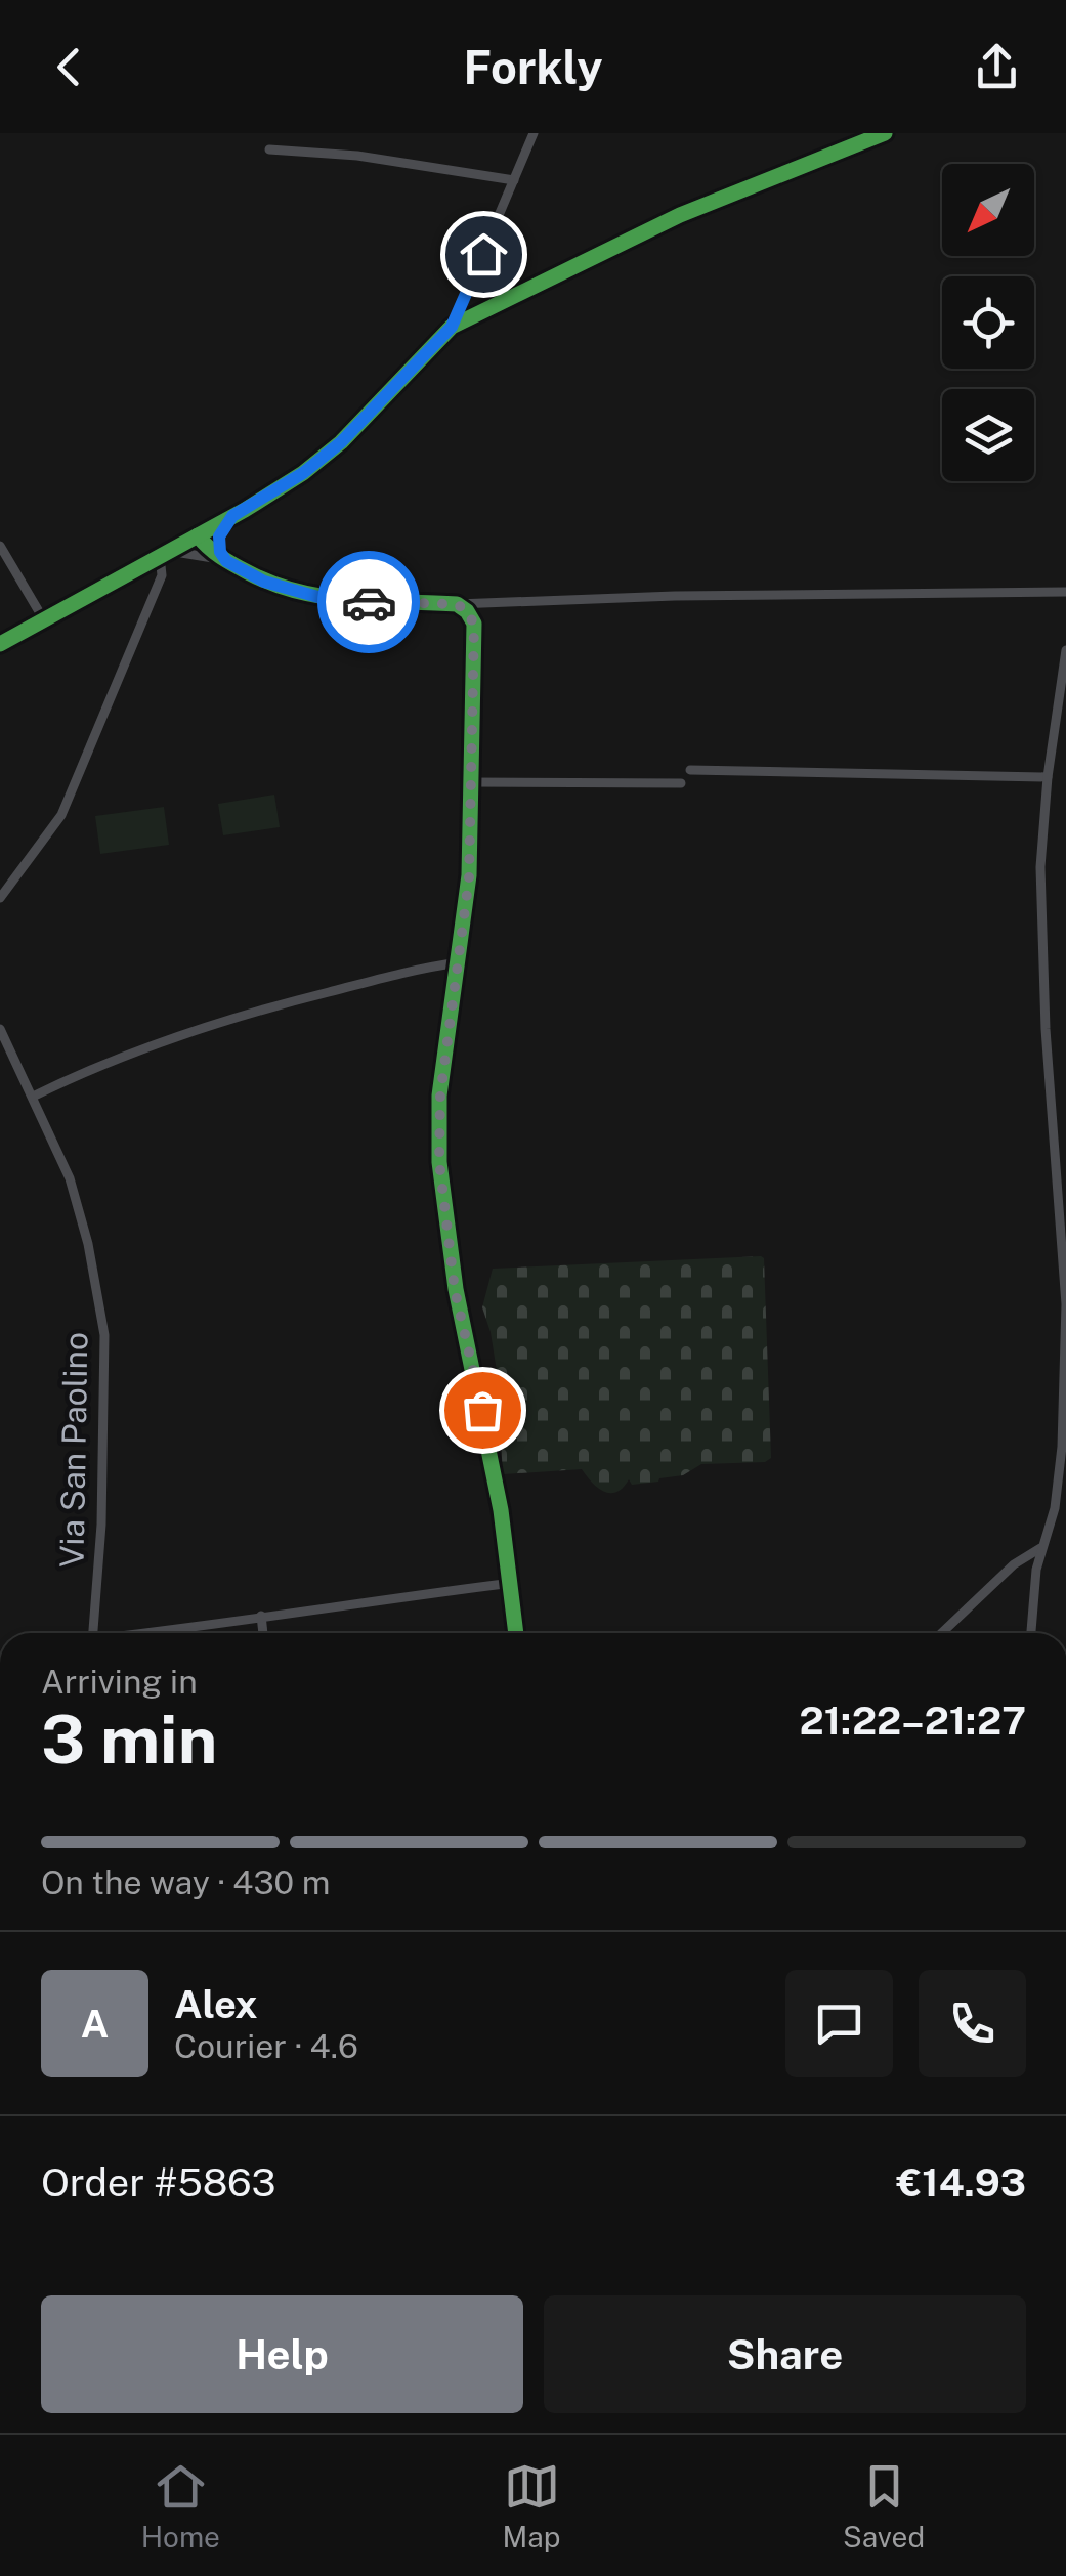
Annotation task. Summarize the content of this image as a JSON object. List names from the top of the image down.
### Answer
{
  "streets": {
    "street": ["Via San Paolino"]
  },
  "north": "bottom left",
  "page": {
    "header": "Forkly",
    "heading": ["3 min", "Arriving in", "21:22–21:27"],
    "panel": [
      "Alex",
      "Courier · 4.6",
      "Order #5863",
      "€14.93"
    ],
    "bar": "On the way · 430 m",
    "round": "A",
    "buttons": ["Help", "Share"],
    "tabs": ["Home", "Map", "Saved"]
  }
}
